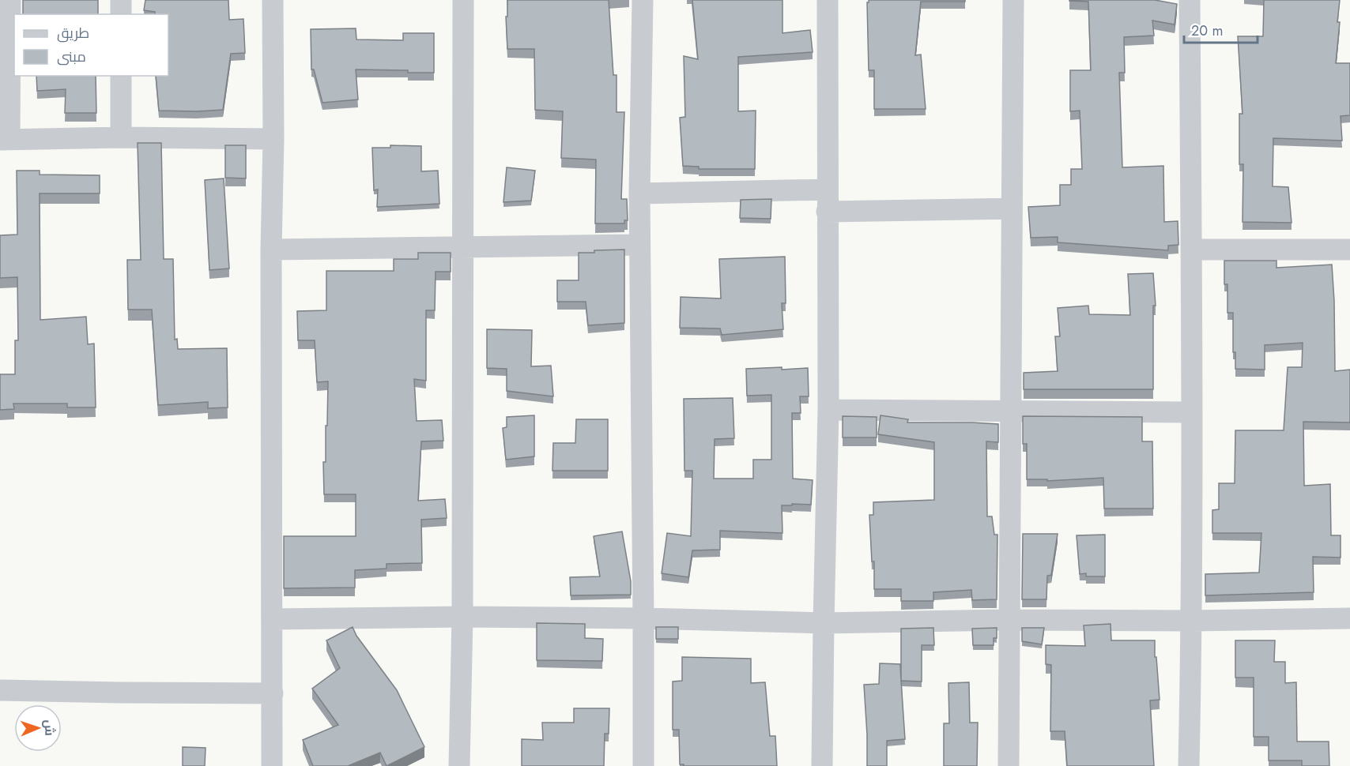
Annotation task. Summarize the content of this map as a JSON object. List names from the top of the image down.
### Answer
{
  "legend": ["طريق", "مبنى"],
  "scale_bar": "20 m",
  "north": "right"
}
